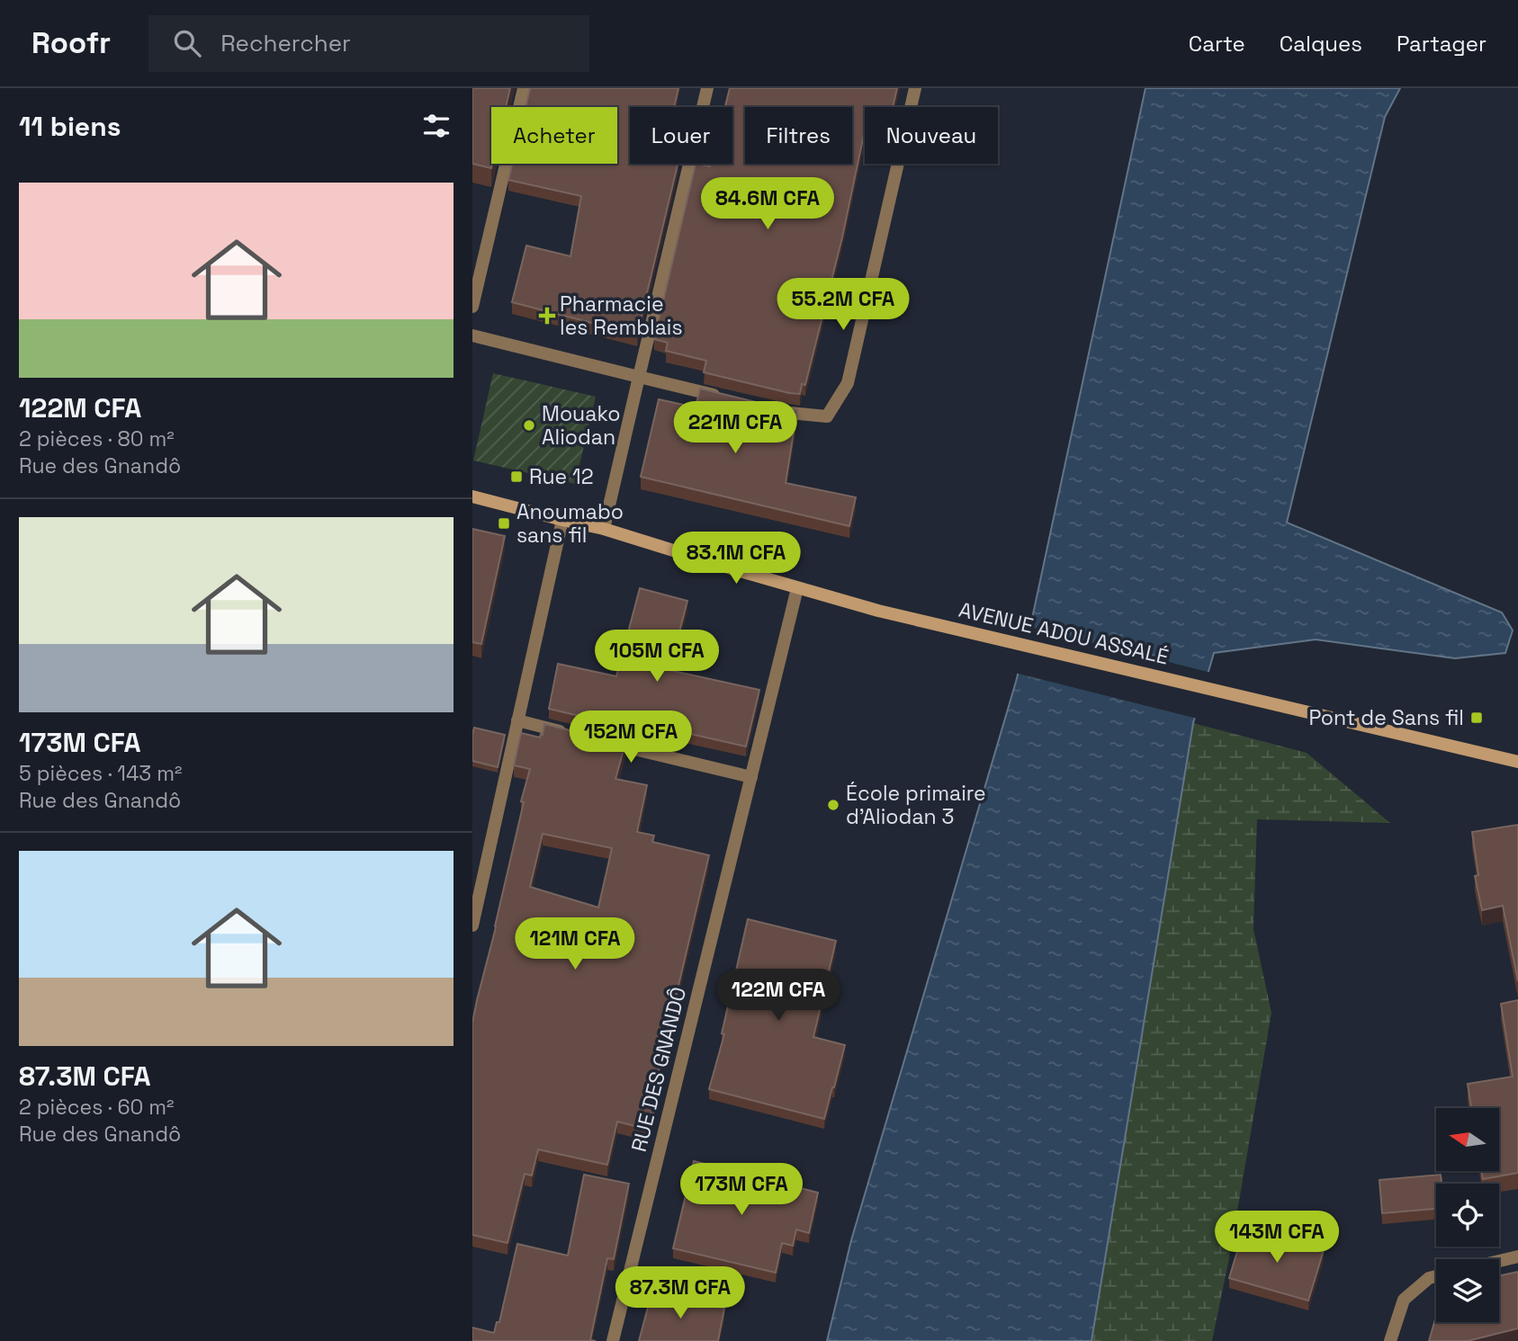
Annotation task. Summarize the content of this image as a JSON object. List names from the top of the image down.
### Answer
{
  "streets": {
    "street": ["AVENUE ADOU ASSALÉ", "RUE DES GNANDÔ"]
  },
  "crossings": [
    ["AVENUE ADOU ASSALÉ", "RUE DES GNANDÔ"]
  ],
  "places": {
    "health": ["Pharmacie les Remblais"],
    "other": ["Mouako Aliodan", "École primaire d’Aliodan 3"],
    "transit": ["Rue 12", "Anoumabo sans fil", "Pont de Sans fil"]
  },
  "north": "left",
  "page": {
    "header": "Roofr",
    "search": "Rechercher",
    "nav": ["Carte", "Calques", "Partager"],
    "heading": "11 biens",
    "chip": [
      "Acheter",
      "Louer",
      "Filtres",
      "Nouveau"
    ],
    "list": [
      {
        "name": "122M CFA",
        "note": "2 pièces · 80 m² · Rue des Gnandô"
      },
      {
        "name": "173M CFA",
        "note": "5 pièces · 143 m² · Rue des Gnandô"
      },
      {
        "name": "87.3M CFA",
        "note": "2 pièces · 60 m² · Rue des Gnandô"
      }
    ],
    "price": [
      "84.6M CFA",
      "55.2M CFA",
      "221M CFA",
      "83.1M CFA",
      "105M CFA",
      "152M CFA",
      "121M CFA",
      "122M CFA",
      "173M CFA",
      "143M CFA",
      "87.3M CFA"
    ]
  }
}
